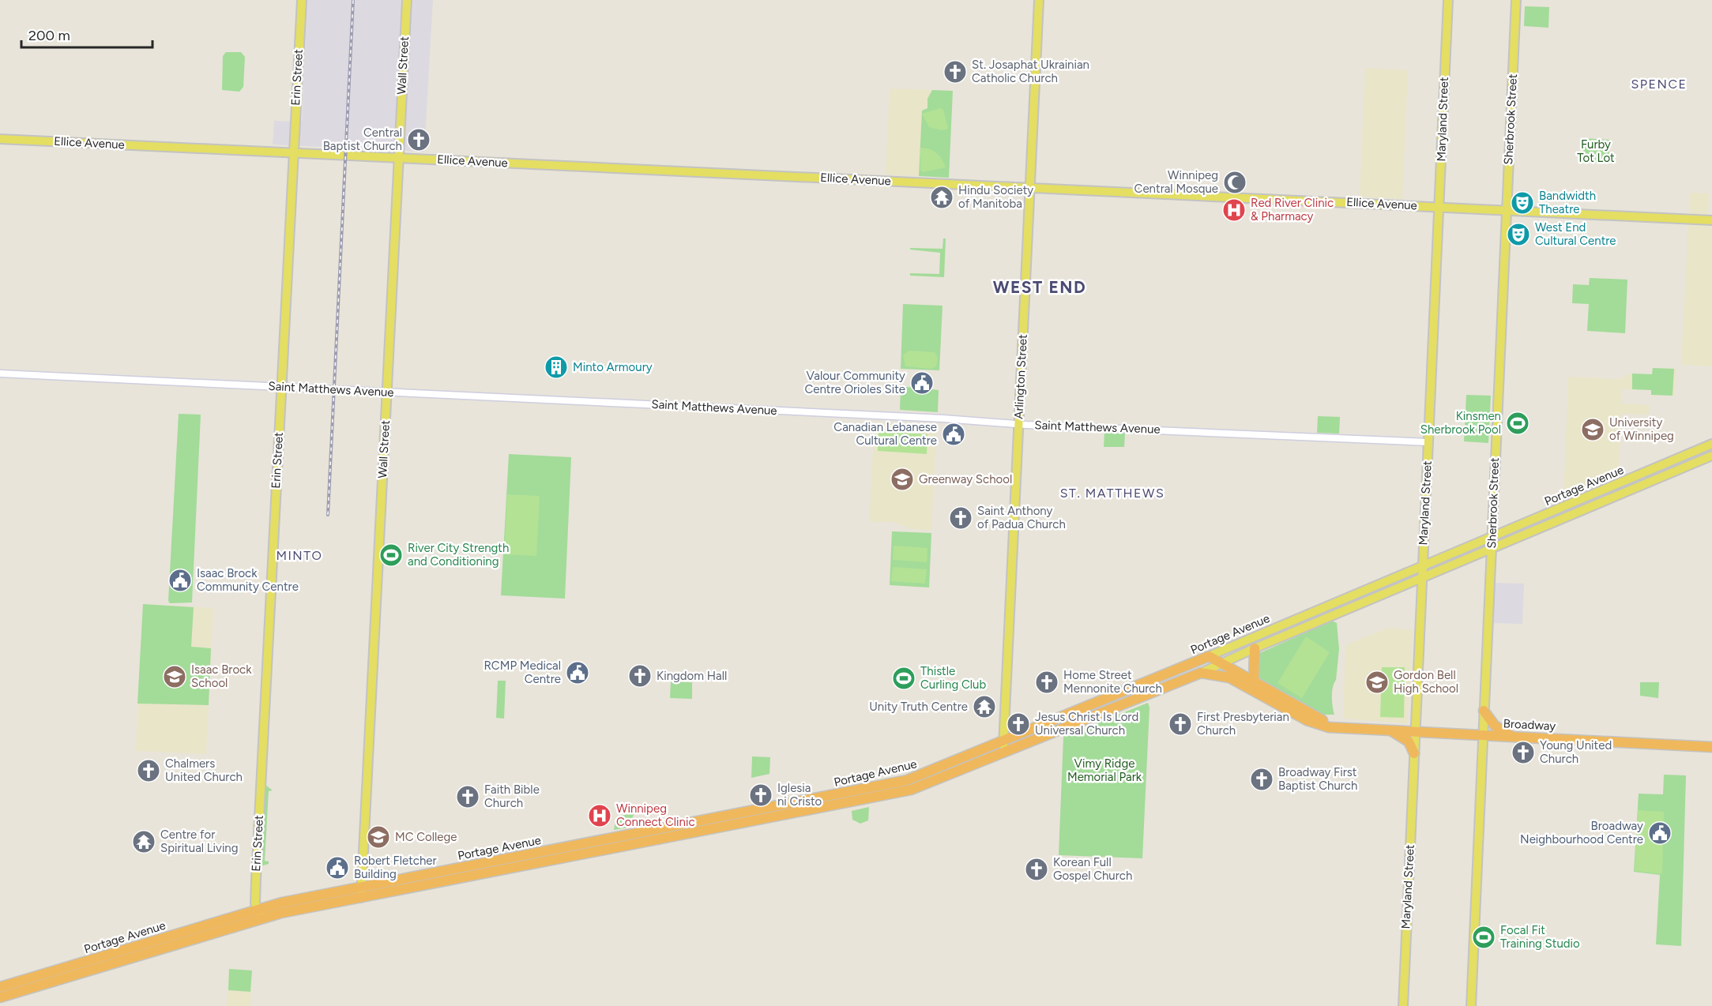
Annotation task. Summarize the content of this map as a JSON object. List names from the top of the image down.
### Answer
{
  "streets": {
    "highway": ["Portage Avenue", "Broadway"],
    "main road": [
      "Wall Street",
      "Erin Street",
      "Maryland Street",
      "Sherbrook Street",
      "Ellice Avenue",
      "Arlington Street"
    ],
    "street": ["Saint Matthews Avenue"]
  },
  "crossings": [
    ["Wall Street", "Ellice Avenue"],
    ["Wall Street", "Saint Matthews Avenue"],
    ["Wall Street", "Portage Avenue"],
    ["Erin Street", "Ellice Avenue"],
    ["Erin Street", "Saint Matthews Avenue"],
    ["Erin Street", "Portage Avenue"],
    ["Maryland Street", "Ellice Avenue"],
    ["Maryland Street", "Saint Matthews Avenue"],
    ["Maryland Street", "Portage Avenue"],
    ["Maryland Street", "Broadway"],
    ["Sherbrook Street", "Ellice Avenue"],
    ["Sherbrook Street", "Portage Avenue"],
    ["Sherbrook Street", "Broadway"],
    ["Ellice Avenue", "Arlington Street"],
    ["Arlington Street", "Saint Matthews Avenue"],
    ["Arlington Street", "Portage Avenue"],
    ["Portage Avenue", "Broadway"]
  ],
  "districts": [
    "SPENCE",
    "WEST END",
    "ST. MATTHEWS",
    "MINTO"
  ],
  "parks": ["Furby Tot Lot", "Vimy Ridge Memorial Park"],
  "places": {
    "church": [
      "St. Josaphat Ukrainian Catholic Church",
      "Central Baptist Church",
      "Saint Anthony of Padua Church",
      "Kingdom Hall",
      "Home Street Mennonite Church",
      "Jesus Christ Is Lord Universal Church",
      "First Presbyterian Church",
      "Young United Church",
      "Chalmers United Church",
      "Broadway First Baptist Church",
      "Iglesia ni Cristo",
      "Faith Bible Church",
      "Korean Full Gospel Church"
    ],
    "mosque": ["Winnipeg Central Mosque"],
    "temple": ["Hindu Society of Manitoba", "Unity Truth Centre", "Centre for Spiritual Living"],
    "theatre": ["Bandwidth Theatre", "West End Cultural Centre"],
    "hospital": ["Red River Clinic & Pharmacy", "Winnipeg Connect Clinic"],
    "building": ["Minto Armoury"],
    "public building": [
      "Valour Community Centre Orioles Site",
      "Canadian Lebanese Cultural Centre",
      "Isaac Brock Community Centre",
      "RCMP Medical Centre",
      "Broadway Neighbourhood Centre",
      "Robert Fletcher Building"
    ],
    "sports": [
      "Kinsmen Sherbrook Pool",
      "River City Strength and Conditioning",
      "Thistle Curling Club",
      "Focal Fit Training Studio"
    ],
    "school or university": [
      "University of Winnipeg",
      "Greenway School",
      "Isaac Brock School",
      "Gordon Bell High School",
      "MC College"
    ]
  },
  "scale_bar": "200 m"
}
